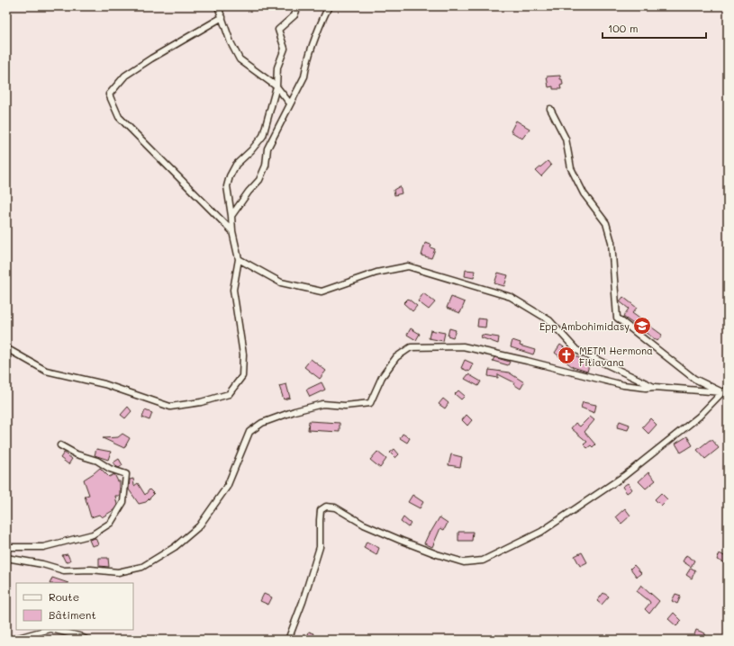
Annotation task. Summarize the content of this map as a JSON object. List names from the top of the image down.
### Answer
{
  "places": {
    "school or university": ["Epp Ambohimidasy"],
    "church": ["METM Hermona Fitiavana"]
  },
  "legend": ["Route", "Bâtiment"],
  "scale_bar": "100 m"
}
